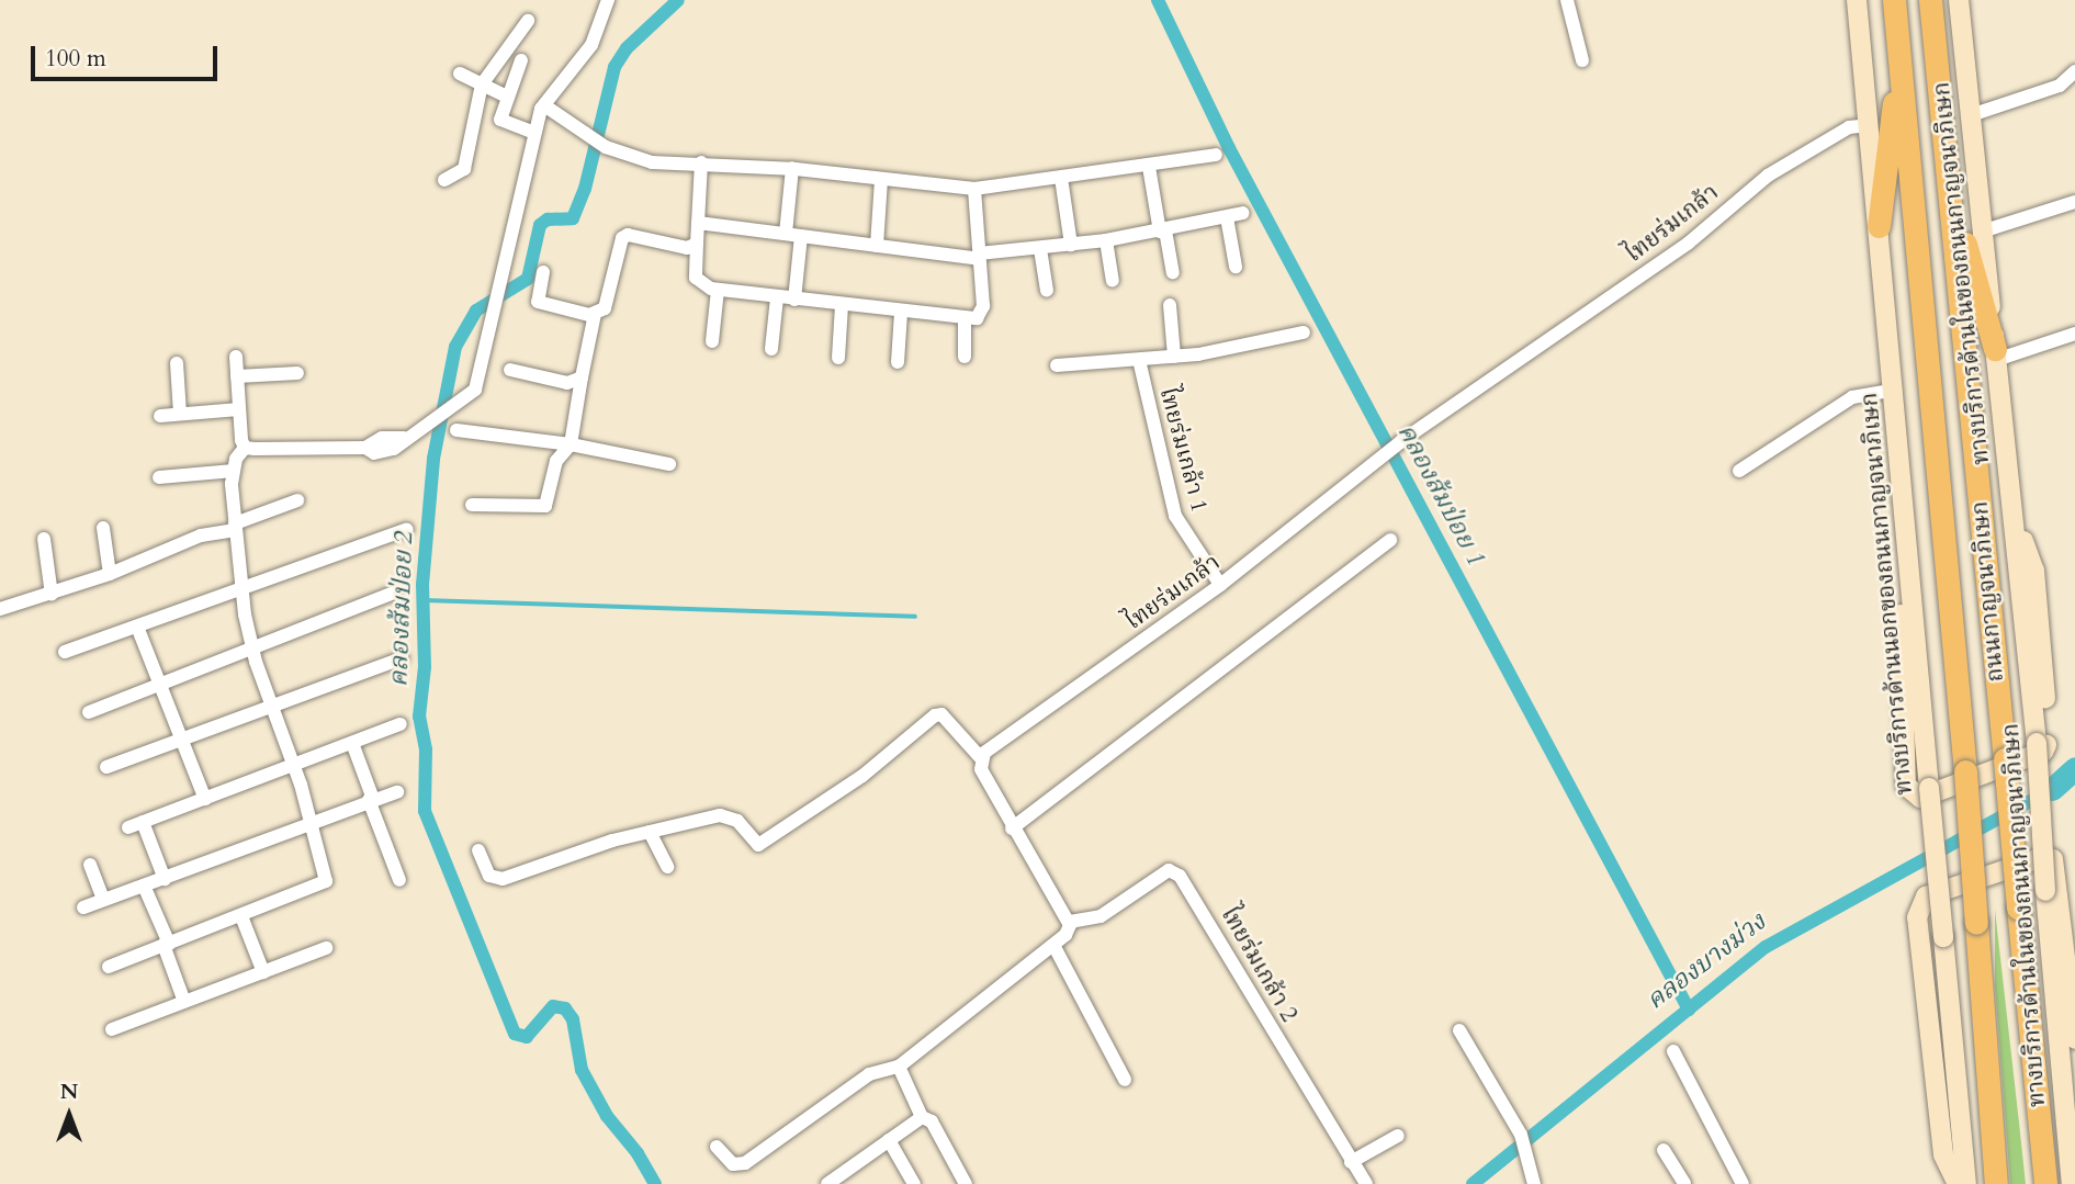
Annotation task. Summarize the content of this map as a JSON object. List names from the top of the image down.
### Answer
{
  "streets": {
    "highway": ["ถนนกาญจนาภิเษก"],
    "main road": ["ทางบริการด้านในของถนนกาญจนาภิเษก", "ทางบริการด้านนอกของถนนกาญจนาภิเษก"],
    "street": ["ไทยร่มเกล้า", "ไทยร่มเกล้า 1", "ไทยร่มเกล้า 2"]
  },
  "crossings": [
    ["ไทยร่มเกล้า", "ไทยร่มเกล้า 1"],
    ["ไทยร่มเกล้า", "ทางบริการด้านนอกของถนนกาญจนาภิเษก"]
  ],
  "water": ["คลองส้มป่อย 1", "คลองส้มป่อย 2", "คลองบางม่วง"],
  "scale_bar": "100 m",
  "north": "top"
}
